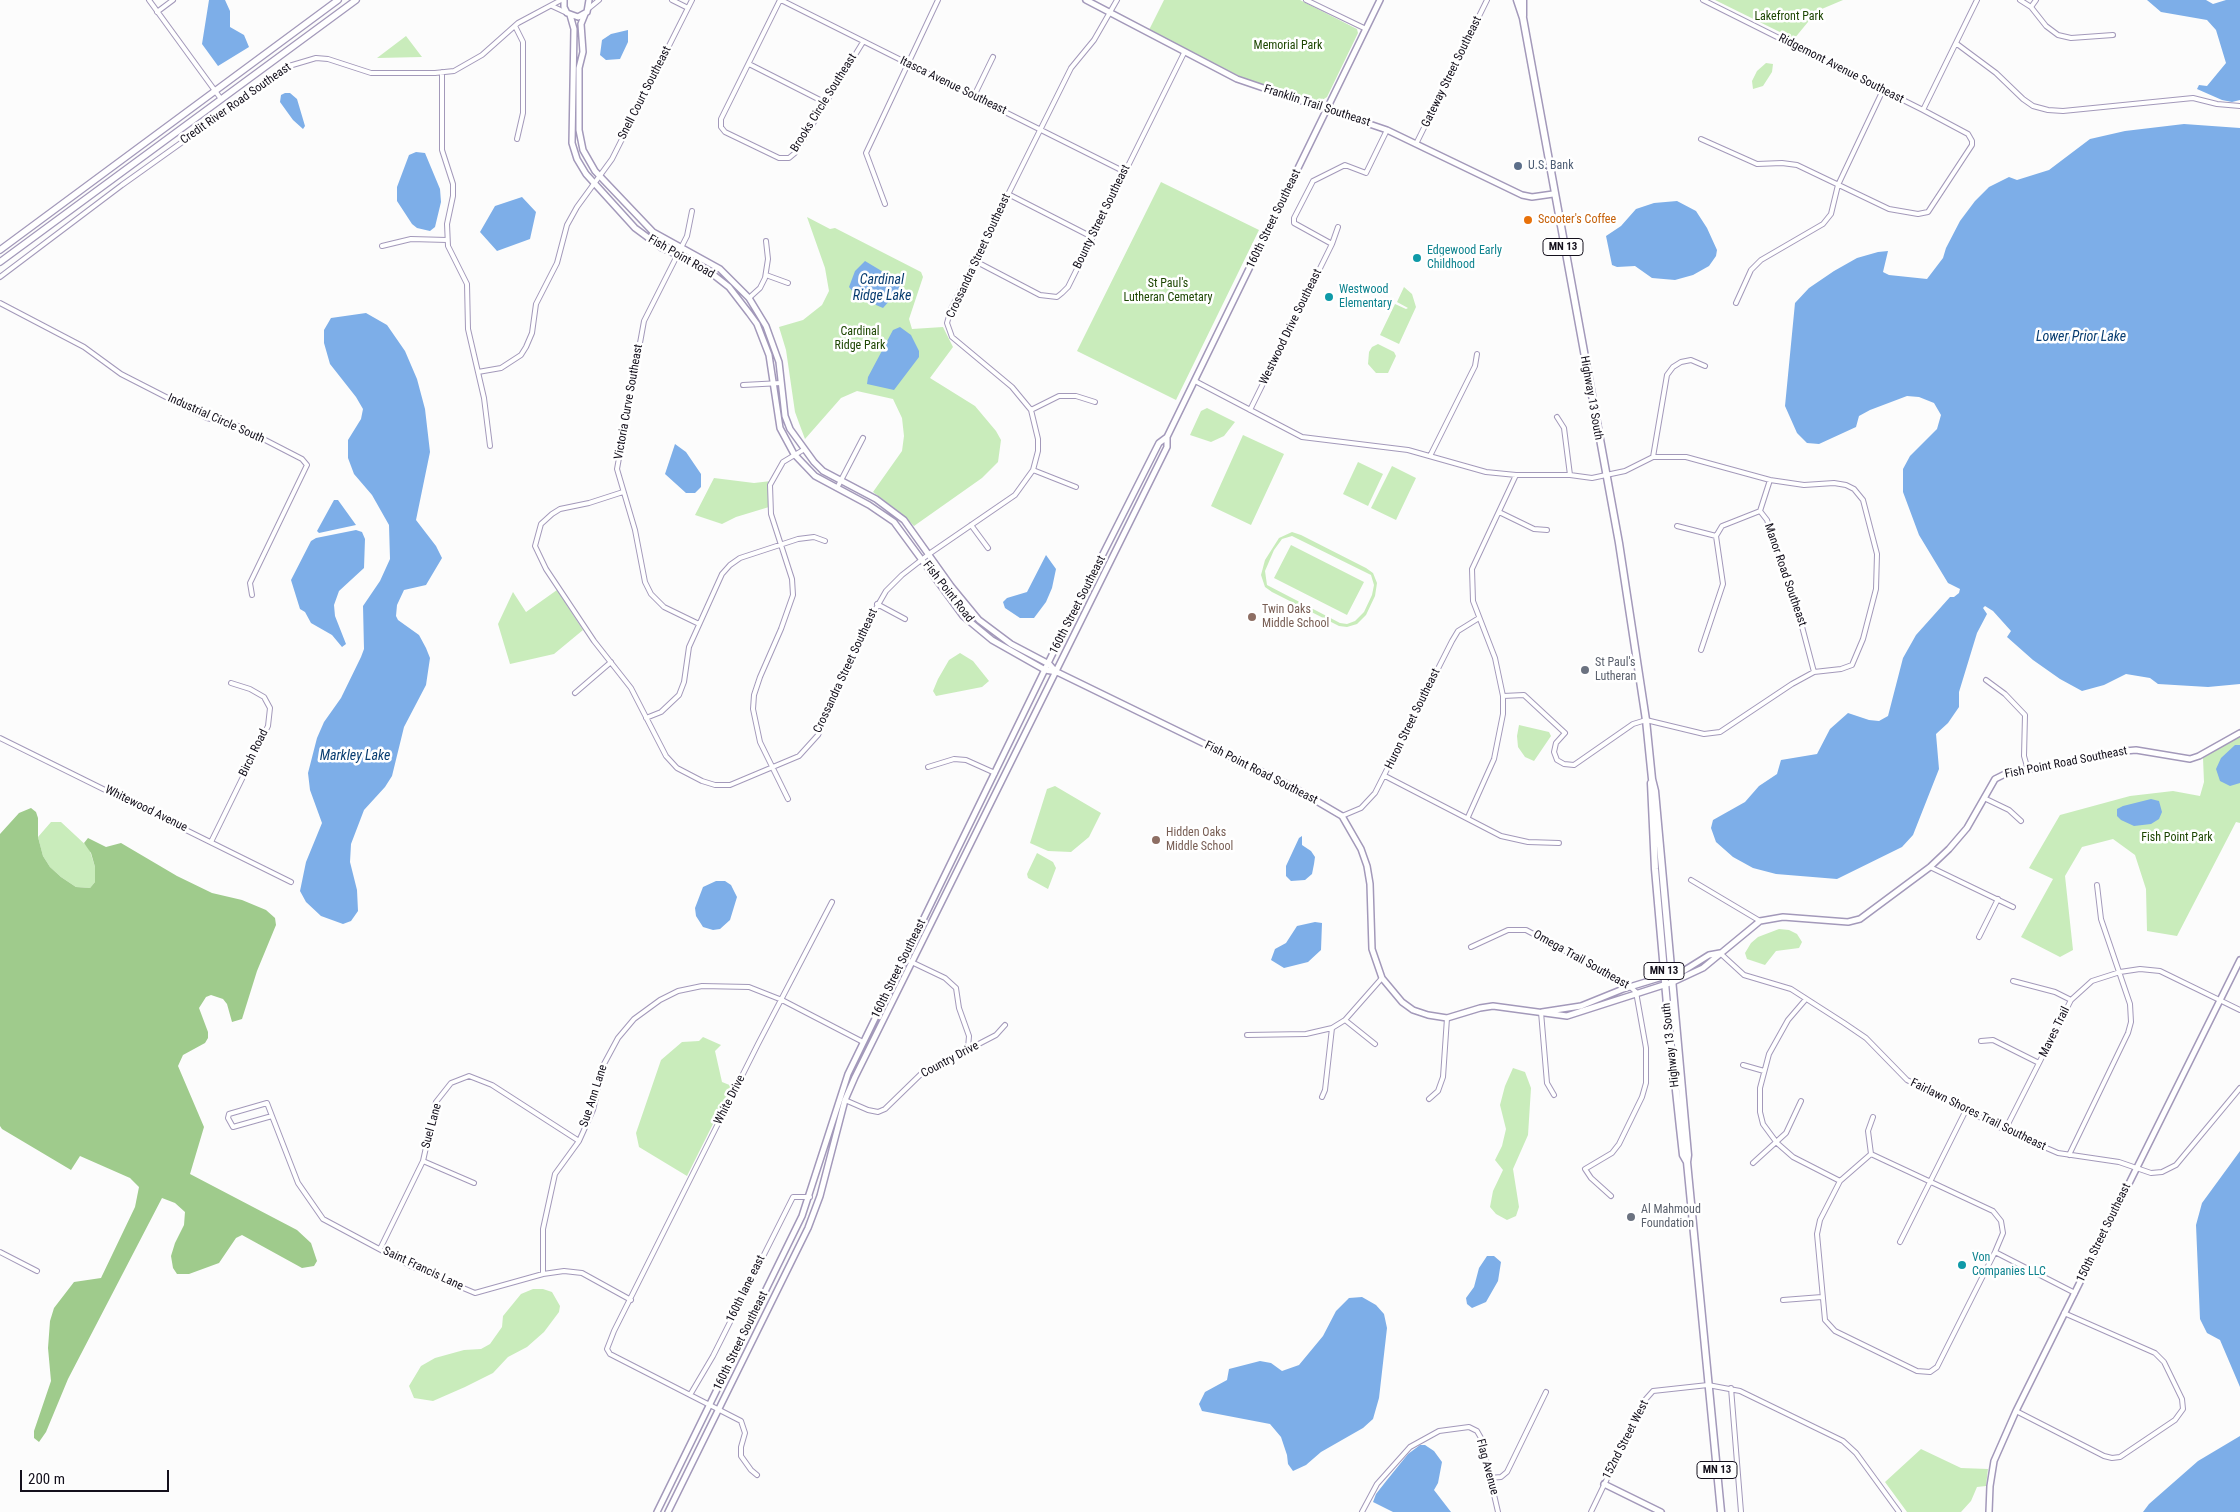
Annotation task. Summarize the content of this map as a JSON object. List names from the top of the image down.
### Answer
{
  "streets": {
    "main road": ["MN 13", "Highway 13 South"],
    "street": [
      "Ridgemont Avenue Southeast",
      "Gateway Street Southeast",
      "Itasca Avenue Southeast",
      "Snell Court Southeast",
      "Brooks Circle Southeast",
      "Credit River Road Southeast",
      "Franklin Trail Southeast",
      "Bounty Street Southeast",
      "160th Street Southeast",
      "Crossandra Street Southeast",
      "Fish Point Road",
      "Westwood Drive Southeast",
      "Victoria Curve Southeast",
      "Industrial Circle South",
      "Manor Road Southeast",
      "Huron Street Southeast",
      "Birch Road",
      "Fish Point Road Southeast",
      "Whitewood Avenue",
      "Omega Trail Southeast",
      "Maves Trail",
      "Country Drive",
      "Sue Ann Lane",
      "White Drive",
      "Fairlawn Shores Trail Southeast",
      "Suel Lane",
      "150th Street Southeast",
      "Saint Francis Lane",
      "160th lane east",
      "152nd Street West",
      "Flag Avenue"
    ]
  },
  "crossings": [
    ["Gateway Street Southeast", "Franklin Trail Southeast"],
    ["Itasca Avenue Southeast", "Brooks Circle Southeast"],
    ["Itasca Avenue Southeast", "Bounty Street Southeast"],
    ["Itasca Avenue Southeast", "Crossandra Street Southeast"],
    ["Snell Court Southeast", "Fish Point Road"],
    ["Credit River Road Southeast", "Fish Point Road"],
    ["Franklin Trail Southeast", "Bounty Street Southeast"],
    ["Franklin Trail Southeast", "160th Street Southeast"],
    ["Franklin Trail Southeast", "Crossandra Street Southeast"],
    ["Franklin Trail Southeast", "Highway 13 South"],
    ["Bounty Street Southeast", "Crossandra Street Southeast"],
    ["160th Street Southeast", "Fish Point Road"],
    ["160th Street Southeast", "Fish Point Road Southeast"],
    ["160th Street Southeast", "Country Drive"],
    ["160th Street Southeast", "Sue Ann Lane"],
    ["160th Street Southeast", "160th lane east"],
    ["Crossandra Street Southeast", "Fish Point Road"],
    ["Crossandra Street Southeast", "Victoria Curve Southeast"],
    ["Fish Point Road", "Victoria Curve Southeast"],
    ["Fish Point Road", "Fish Point Road Southeast"],
    ["Highway 13 South", "Fish Point Road Southeast"],
    ["Highway 13 South", "152nd Street West"],
    ["Huron Street Southeast", "Fish Point Road Southeast"],
    ["Birch Road", "Whitewood Avenue"],
    ["Fish Point Road Southeast", "Omega Trail Southeast"],
    ["Fish Point Road Southeast", "Fairlawn Shores Trail Southeast"],
    ["Maves Trail", "Fairlawn Shores Trail Southeast"],
    ["Maves Trail", "150th Street Southeast"],
    ["Sue Ann Lane", "White Drive"],
    ["Sue Ann Lane", "Suel Lane"],
    ["Sue Ann Lane", "Saint Francis Lane"],
    ["White Drive", "Saint Francis Lane"],
    ["Fairlawn Shores Trail Southeast", "150th Street Southeast"],
    ["Suel Lane", "Saint Francis Lane"]
  ],
  "water": ["Cardinal Ridge Lake", "Lower Prior Lake", "Markley Lake"],
  "parks": [
    "Lakefront Park",
    "Memorial Park",
    "St Paul's Lutheran Cemetary",
    "Cardinal Ridge Park",
    "Fish Point Park"
  ],
  "places": [
    "U.S. Bank",
    "Scooter's Coffee",
    "Edgewood Early Childhood",
    "Westwood Elementary",
    "Twin Oaks Middle School",
    "St Paul's Lutheran",
    "Hidden Oaks Middle School",
    "Al Mahmoud Foundation",
    "Von Companies LLC"
  ],
  "scale_bar": "200 m"
}
